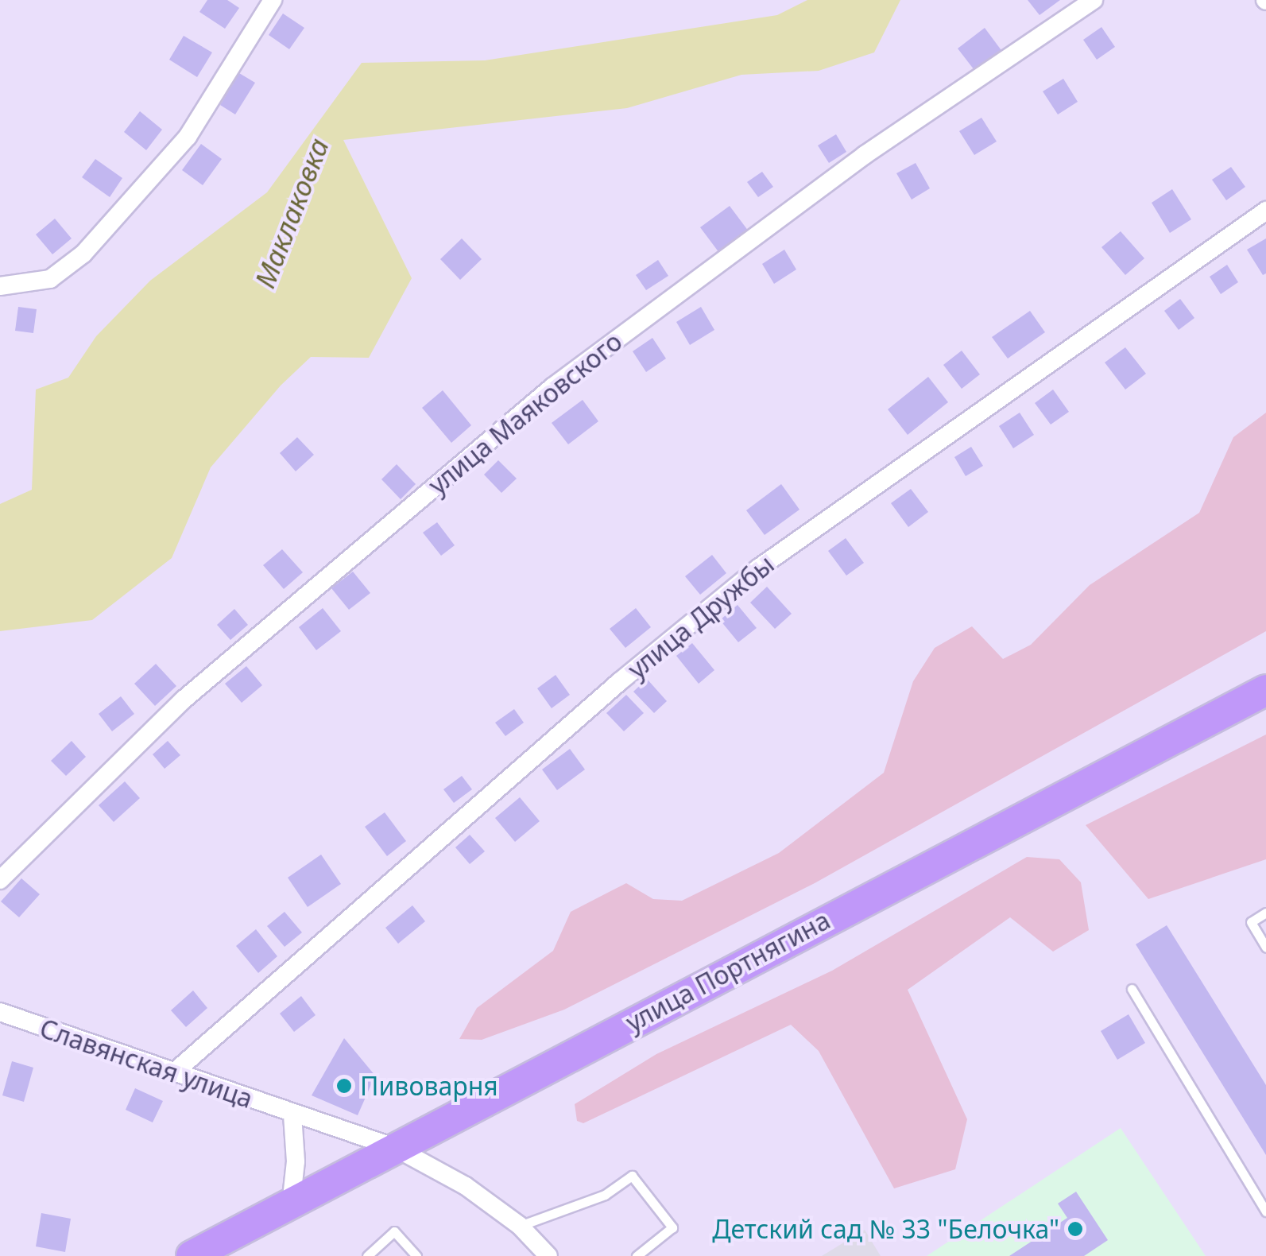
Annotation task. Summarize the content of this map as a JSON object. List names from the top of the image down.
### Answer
{
  "streets": {
    "main road": ["улица Портнягина"],
    "street": ["улица Маяковского", "улица Дружбы", "Славянская улица"]
  },
  "crossings": [
    ["улица Дружбы", "Славянская улица"],
    ["улица Портнягина", "Славянская улица"]
  ],
  "water": ["Маклаковка"],
  "places": ["Пивоварня", "Детский сад № 33 \"Белочка\""]
}
